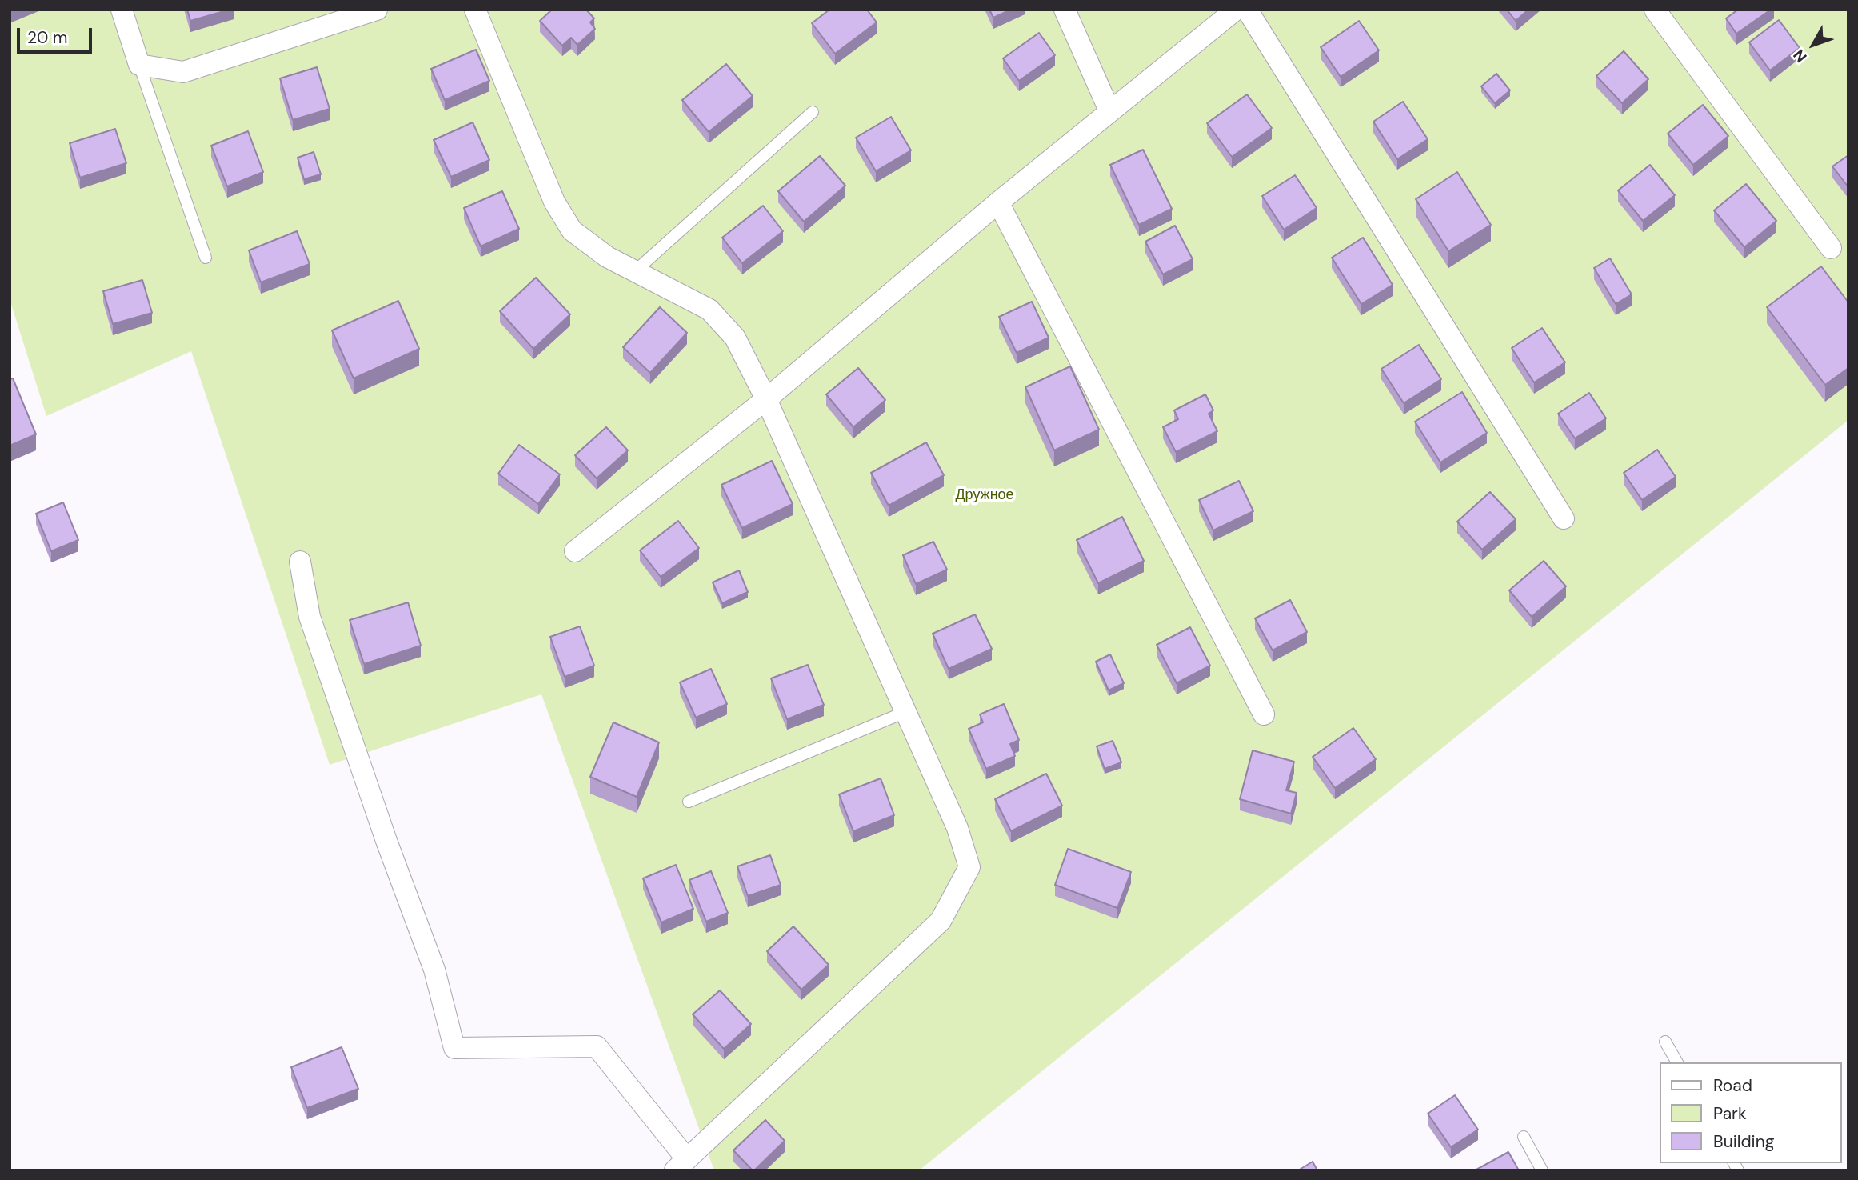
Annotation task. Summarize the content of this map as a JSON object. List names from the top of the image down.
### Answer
{
  "parks": ["Дружное"],
  "legend": ["Road", "Park", "Building"],
  "scale_bar": "20 m",
  "north": "bottom left"
}
